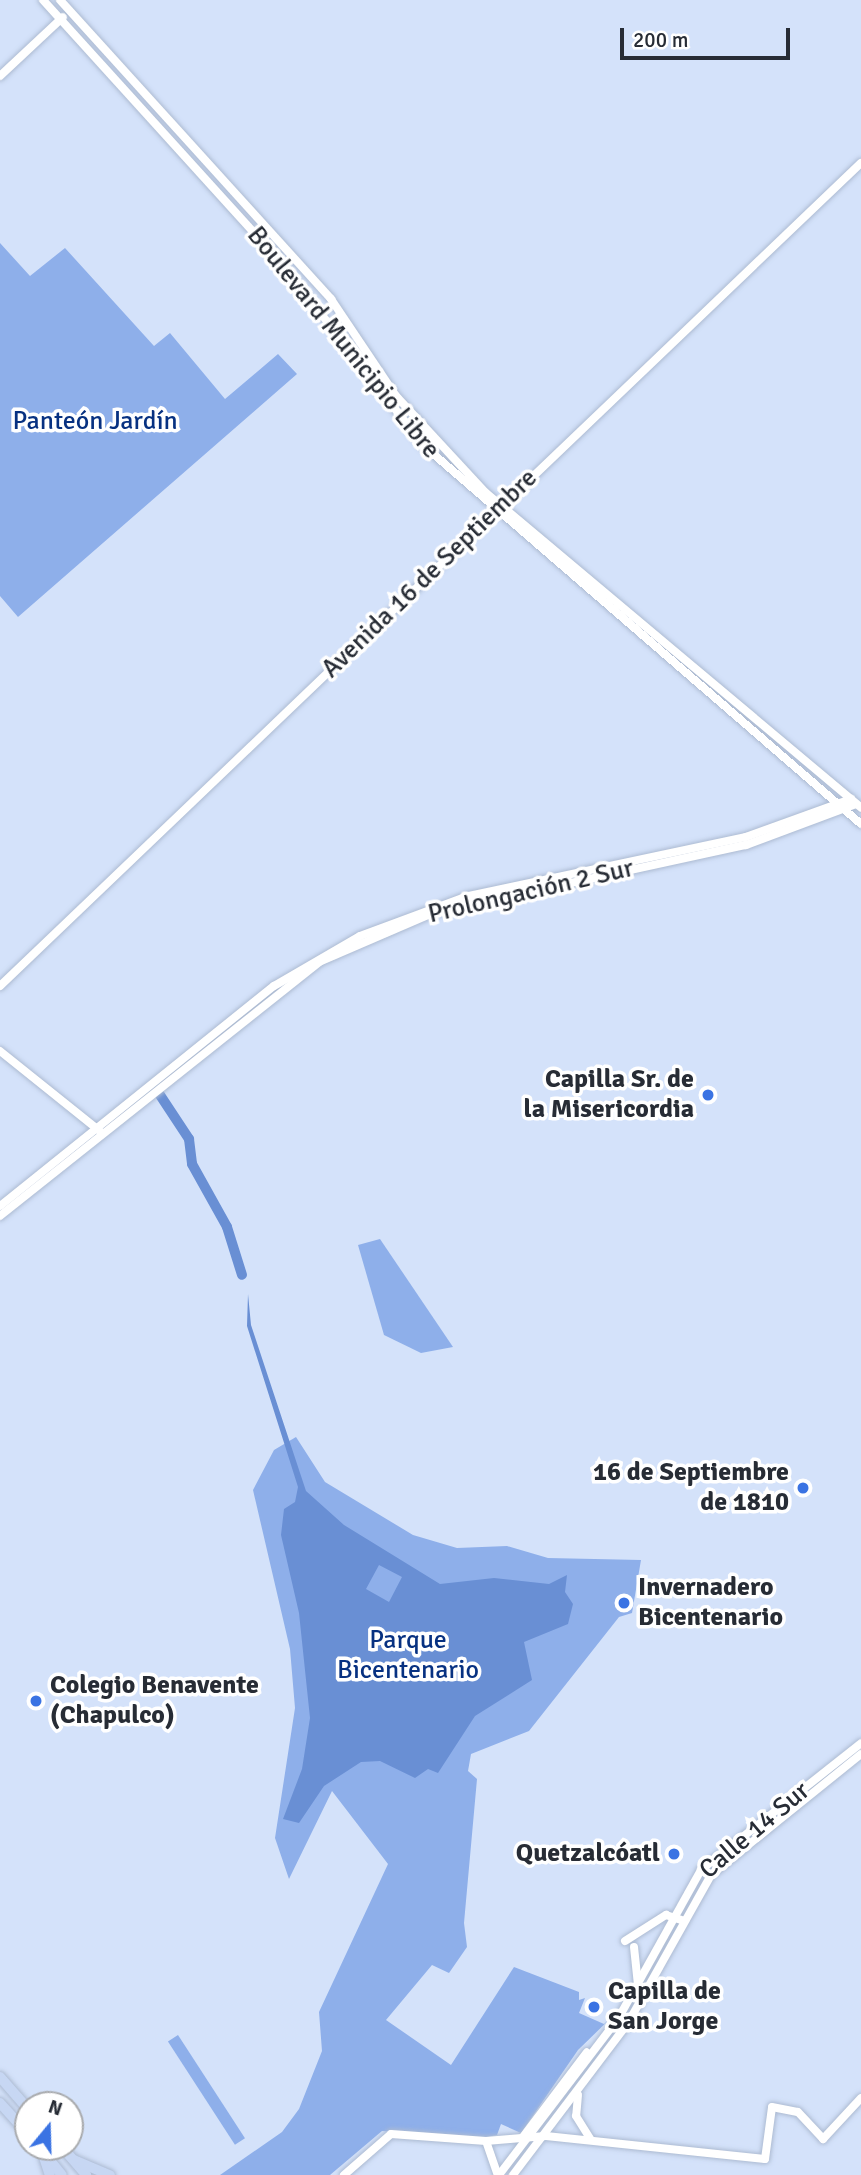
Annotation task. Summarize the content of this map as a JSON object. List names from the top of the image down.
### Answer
{
  "streets": {
    "main road": [
      "Boulevard Municipio Libre",
      "Avenida 16 de Septiembre",
      "Prolongación 2 Sur",
      "Calle 14 Sur"
    ]
  },
  "crossings": [
    ["Boulevard Municipio Libre", "Avenida 16 de Septiembre"],
    ["Boulevard Municipio Libre", "Prolongación 2 Sur"]
  ],
  "parks": ["Panteón Jardín", "Parque Bicentenario"],
  "places": [
    "Capilla Sr. de la Misericordia",
    "16 de Septiembre de 1810",
    "Invernadero Bicentenario",
    "Colegio Benavente (Chapulco)",
    "Quetzalcóatl",
    "Capilla de San Jorge"
  ],
  "scale_bar": "200 m",
  "north": "top"
}
